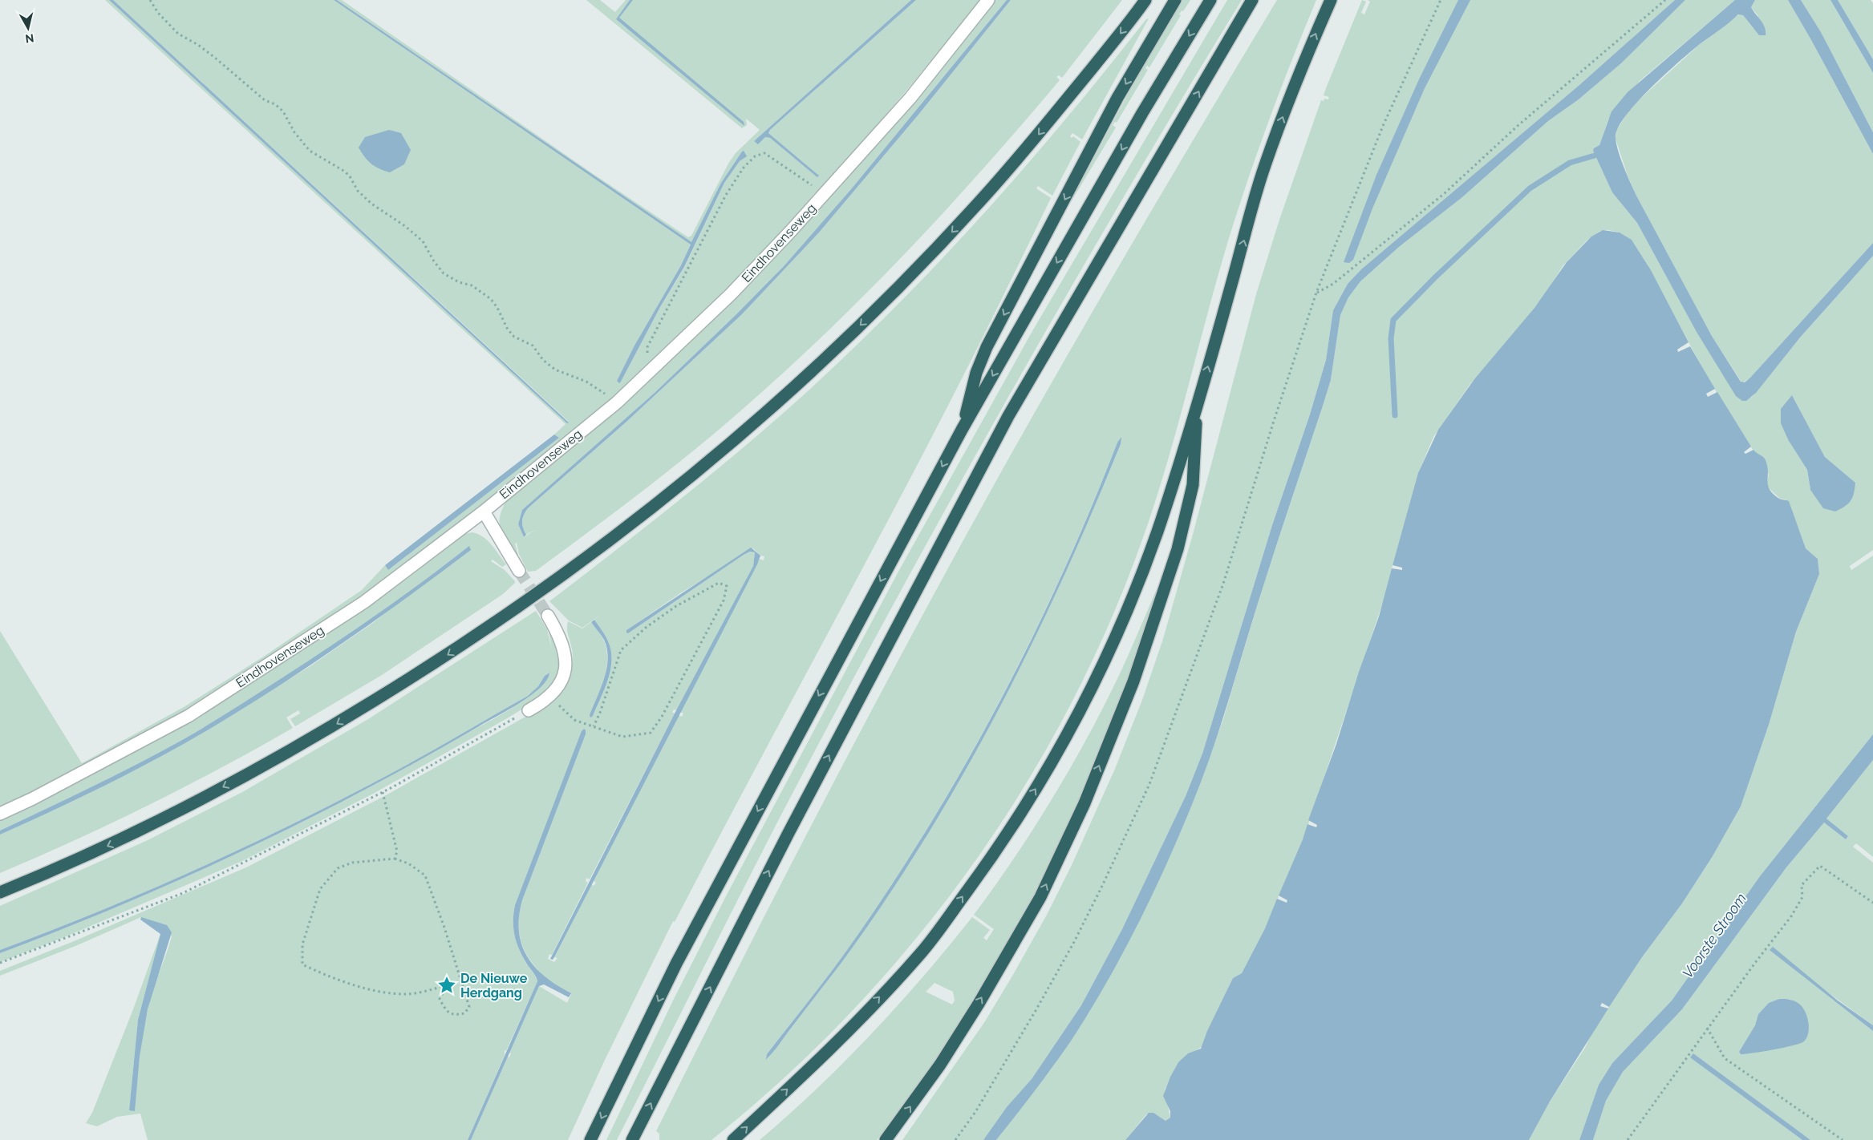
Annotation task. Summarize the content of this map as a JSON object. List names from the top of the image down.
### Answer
{
  "streets": {
    "street": ["Eindhovenseweg"]
  },
  "water": ["Voorste Stroom"],
  "places": {
    "place": ["De Nieuwe Herdgang"]
  },
  "north": "bottom"
}
